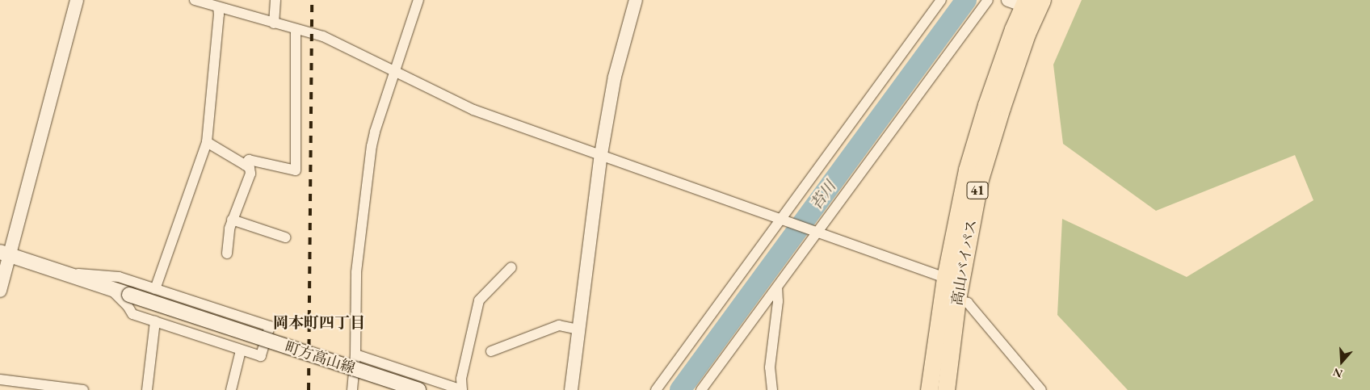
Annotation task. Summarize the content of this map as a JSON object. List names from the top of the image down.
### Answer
{
  "streets": {
    "highway": ["41", "高山バイパス"],
    "main road": ["町方高山線"]
  },
  "districts": ["岡本町四丁目"],
  "water": ["苔川"],
  "north": "bottom"
}
